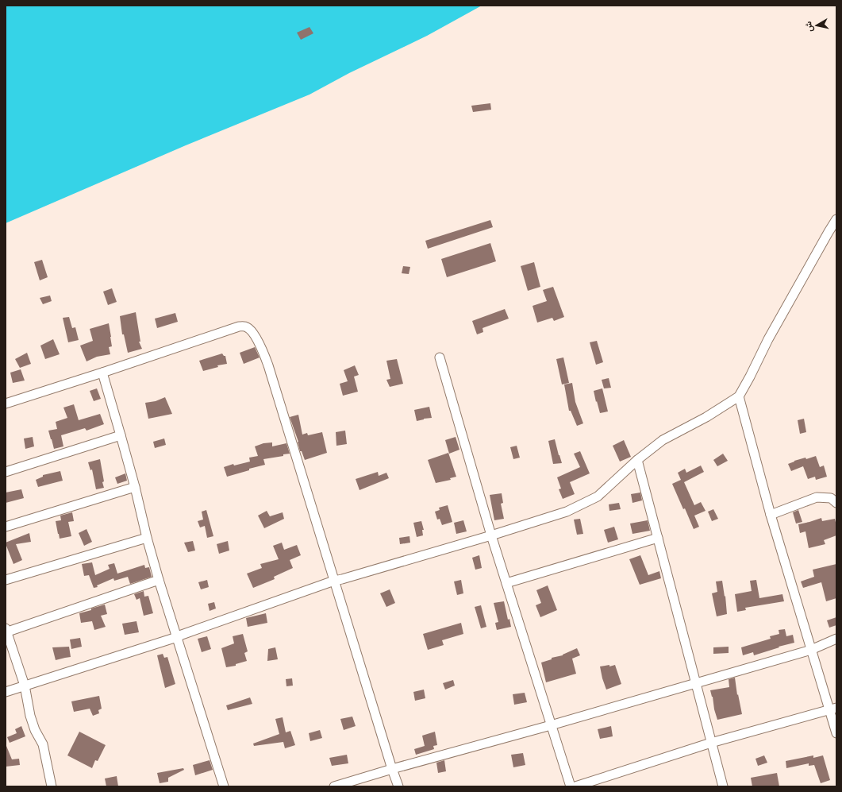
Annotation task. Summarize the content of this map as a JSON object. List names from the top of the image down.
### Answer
{
  "north": "left"
}
